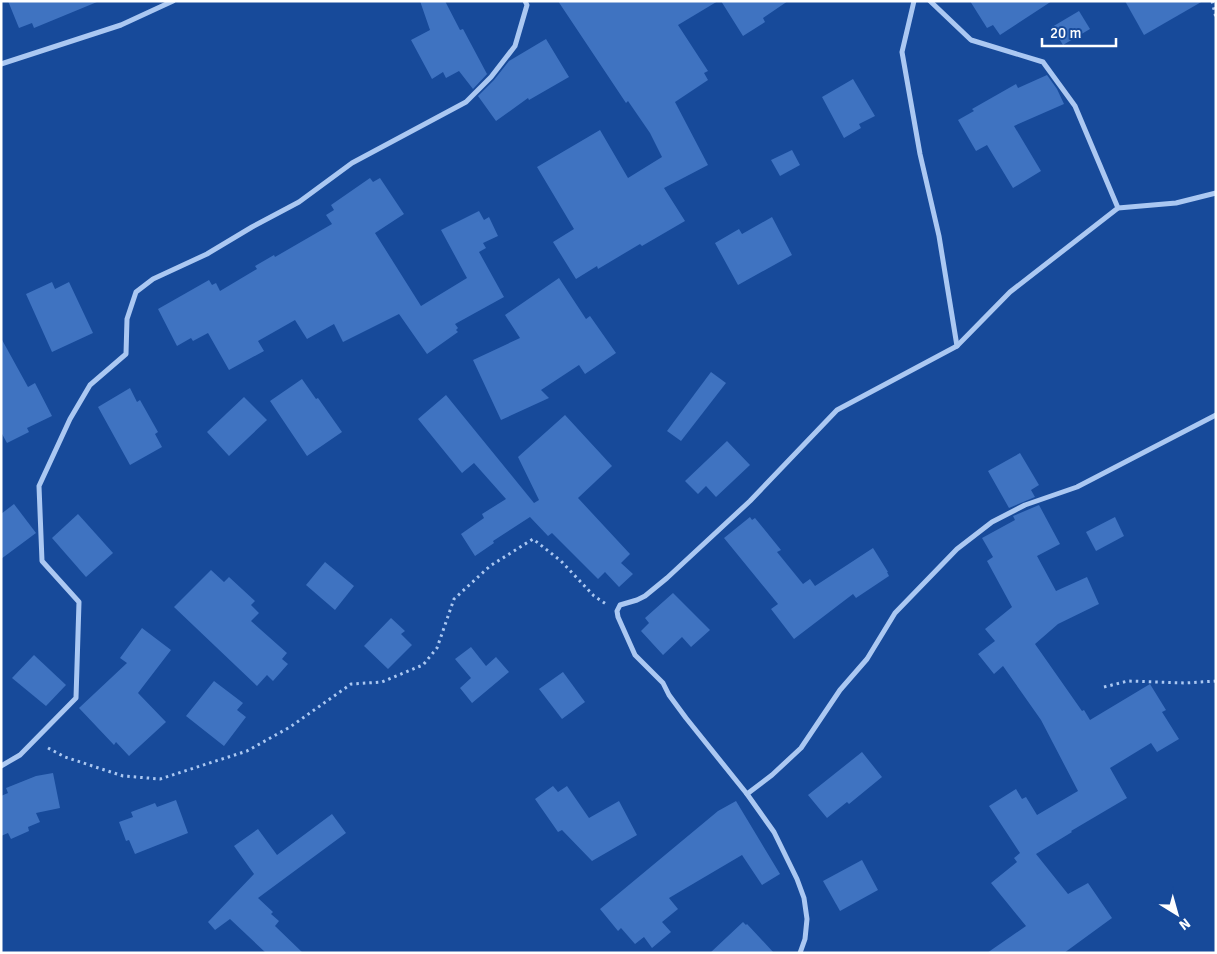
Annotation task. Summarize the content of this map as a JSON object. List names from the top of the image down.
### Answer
{
  "scale_bar": "20 m",
  "north": "bottom right"
}
